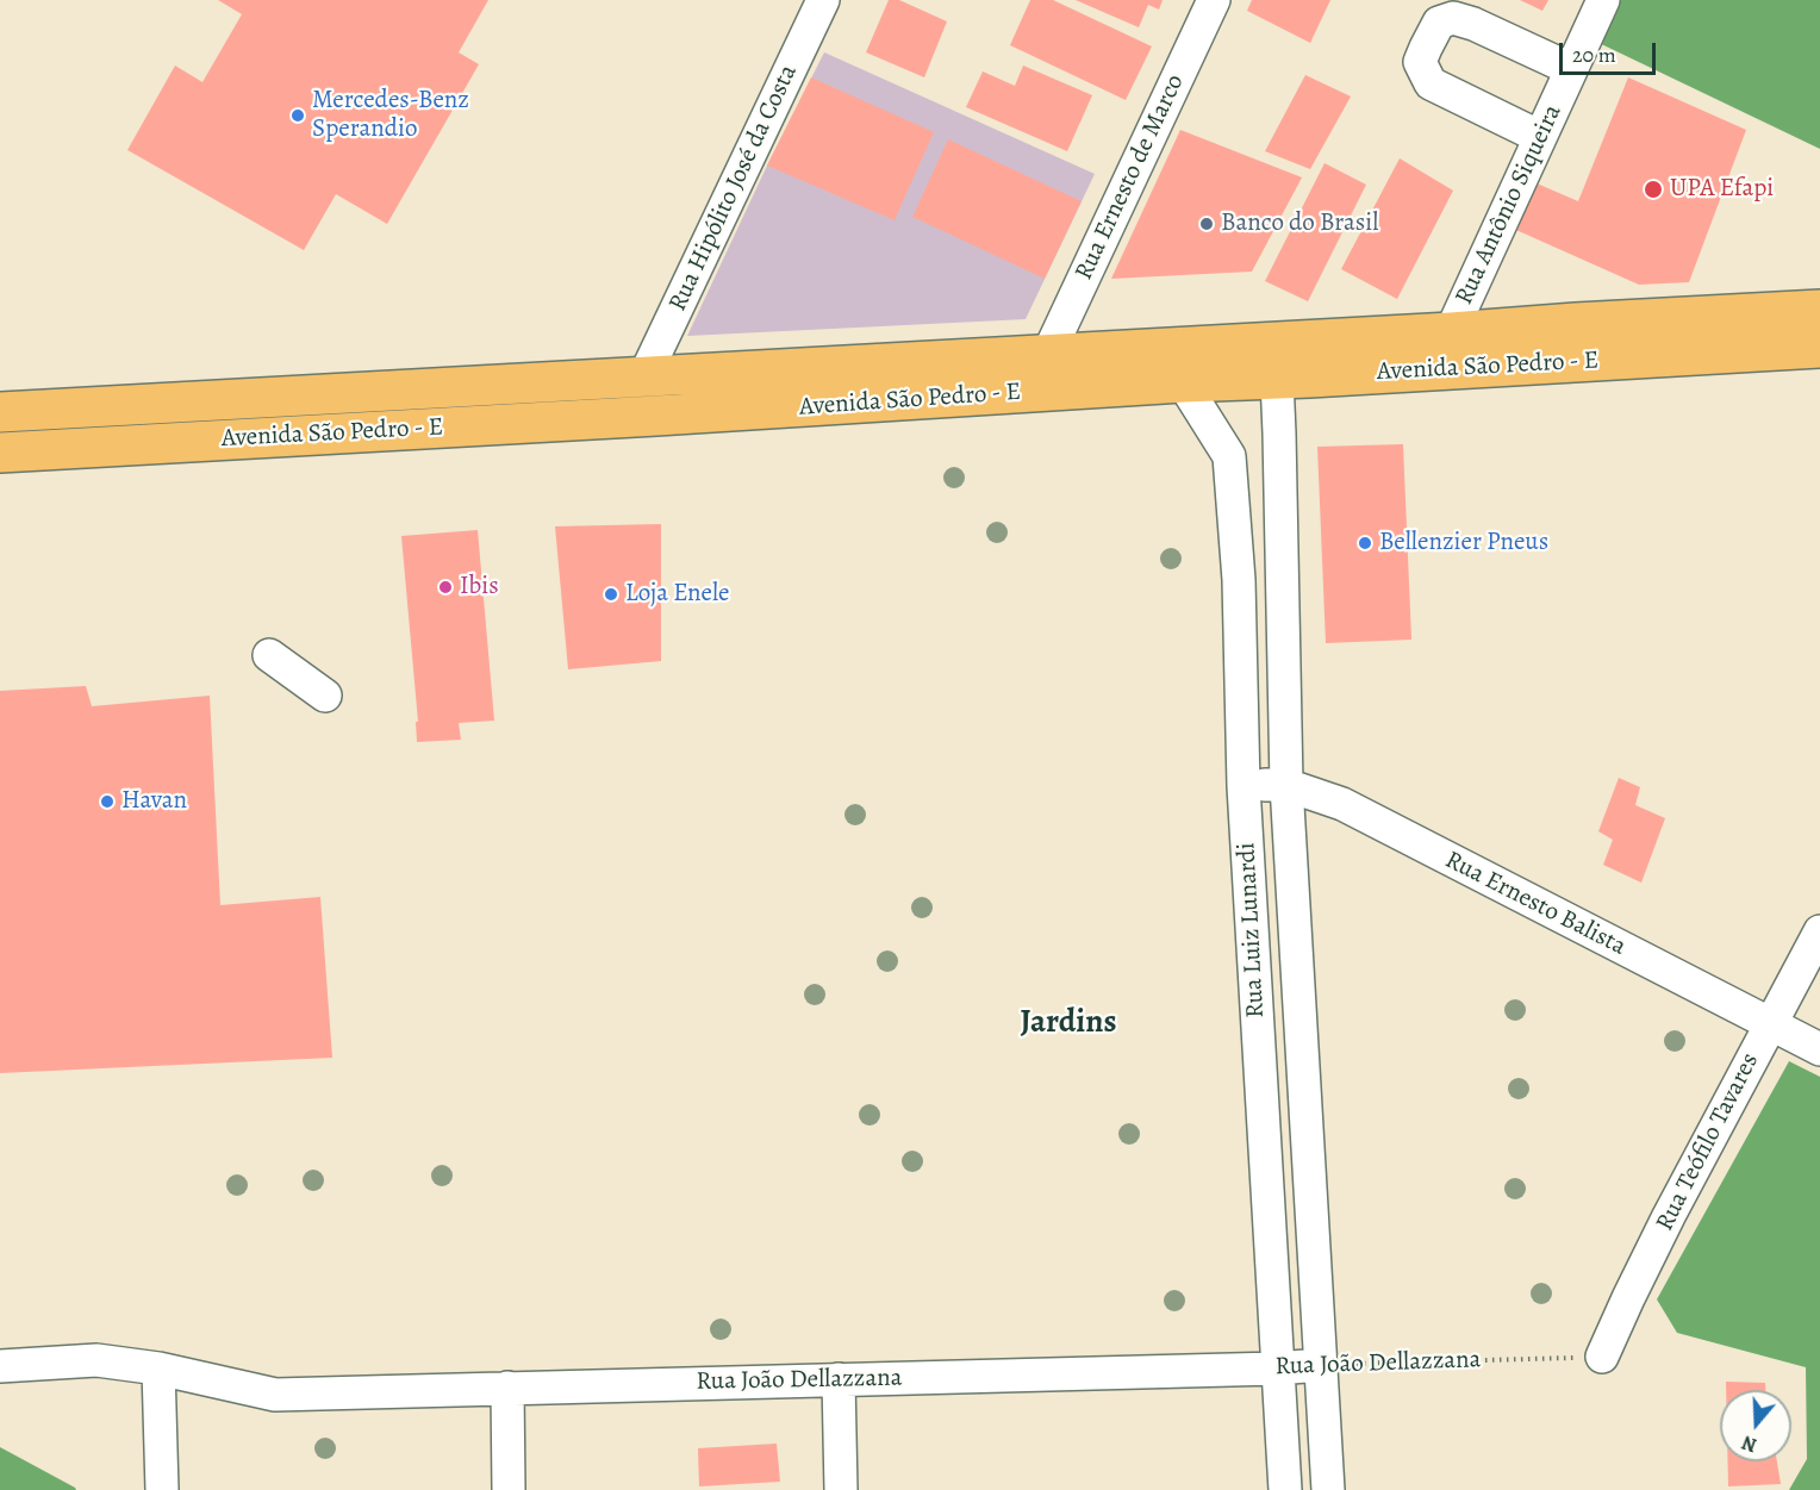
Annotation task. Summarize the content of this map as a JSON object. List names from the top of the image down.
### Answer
{
  "streets": {
    "main road": ["Avenida São Pedro - E"],
    "street": [
      "Rua Ernesto de Marco",
      "Rua Hipólito José da Costa",
      "Rua Antônio Siqueira",
      "Rua Ernesto Balista",
      "Rua Luiz Lunardi",
      "Rua Teófilo Tavares",
      "Rua João Dellazzana"
    ]
  },
  "crossings": [
    ["Rua Ernesto de Marco", "Avenida São Pedro - E"],
    ["Rua Hipólito José da Costa", "Avenida São Pedro - E"],
    ["Rua Antônio Siqueira", "Avenida São Pedro - E"],
    ["Avenida São Pedro - E", "Rua Luiz Lunardi"],
    ["Rua Ernesto Balista", "Rua Luiz Lunardi"],
    ["Rua Ernesto Balista", "Rua Teófilo Tavares"],
    ["Rua Luiz Lunardi", "Rua João Dellazzana"],
    ["Rua Teófilo Tavares", "Rua João Dellazzana"]
  ],
  "districts": ["Jardins"],
  "places": [
    "Mercedes-Benz Sperandio",
    "UPA Efapi",
    "Banco do Brasil",
    "Bellenzier Pneus",
    "Ibis",
    "Loja Enele",
    "Havan"
  ],
  "scale_bar": "20 m",
  "north": "bottom"
}
